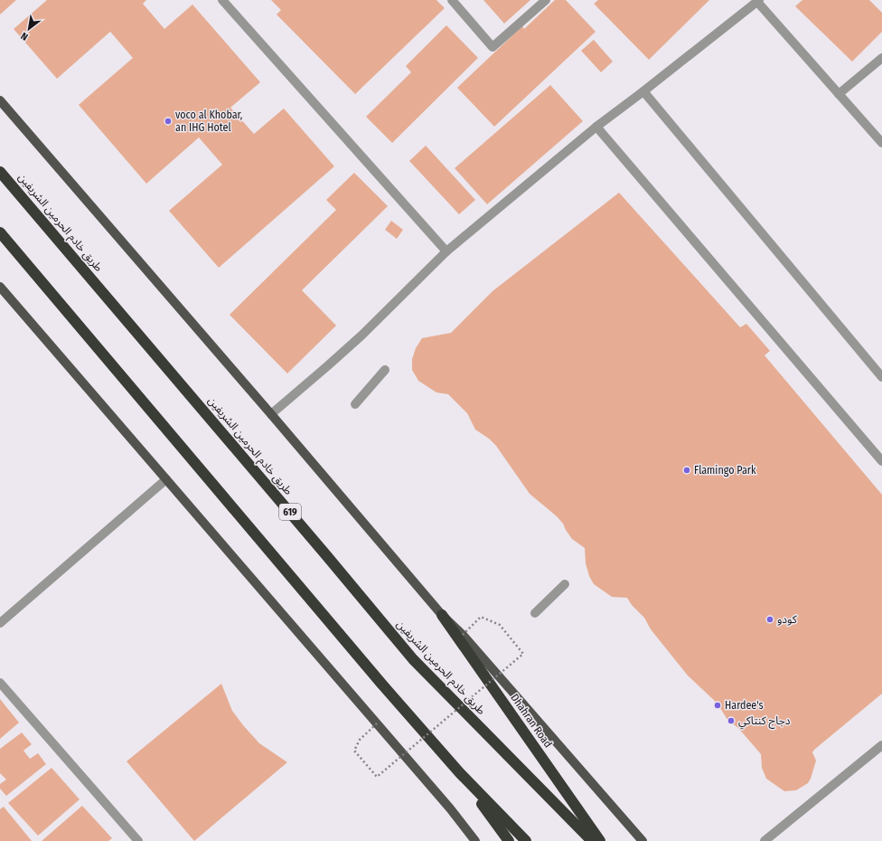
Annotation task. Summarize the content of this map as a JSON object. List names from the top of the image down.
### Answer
{
  "streets": {
    "highway": ["طريق خادم الحرمين الشريفين", "619", "Dhahran Road"]
  },
  "places": [
    "voco al Khobar, an IHG Hotel",
    "Flamingo Park",
    "كودو",
    "Hardee's",
    "دجاج كنتاكي"
  ],
  "north": "bottom left"
}
